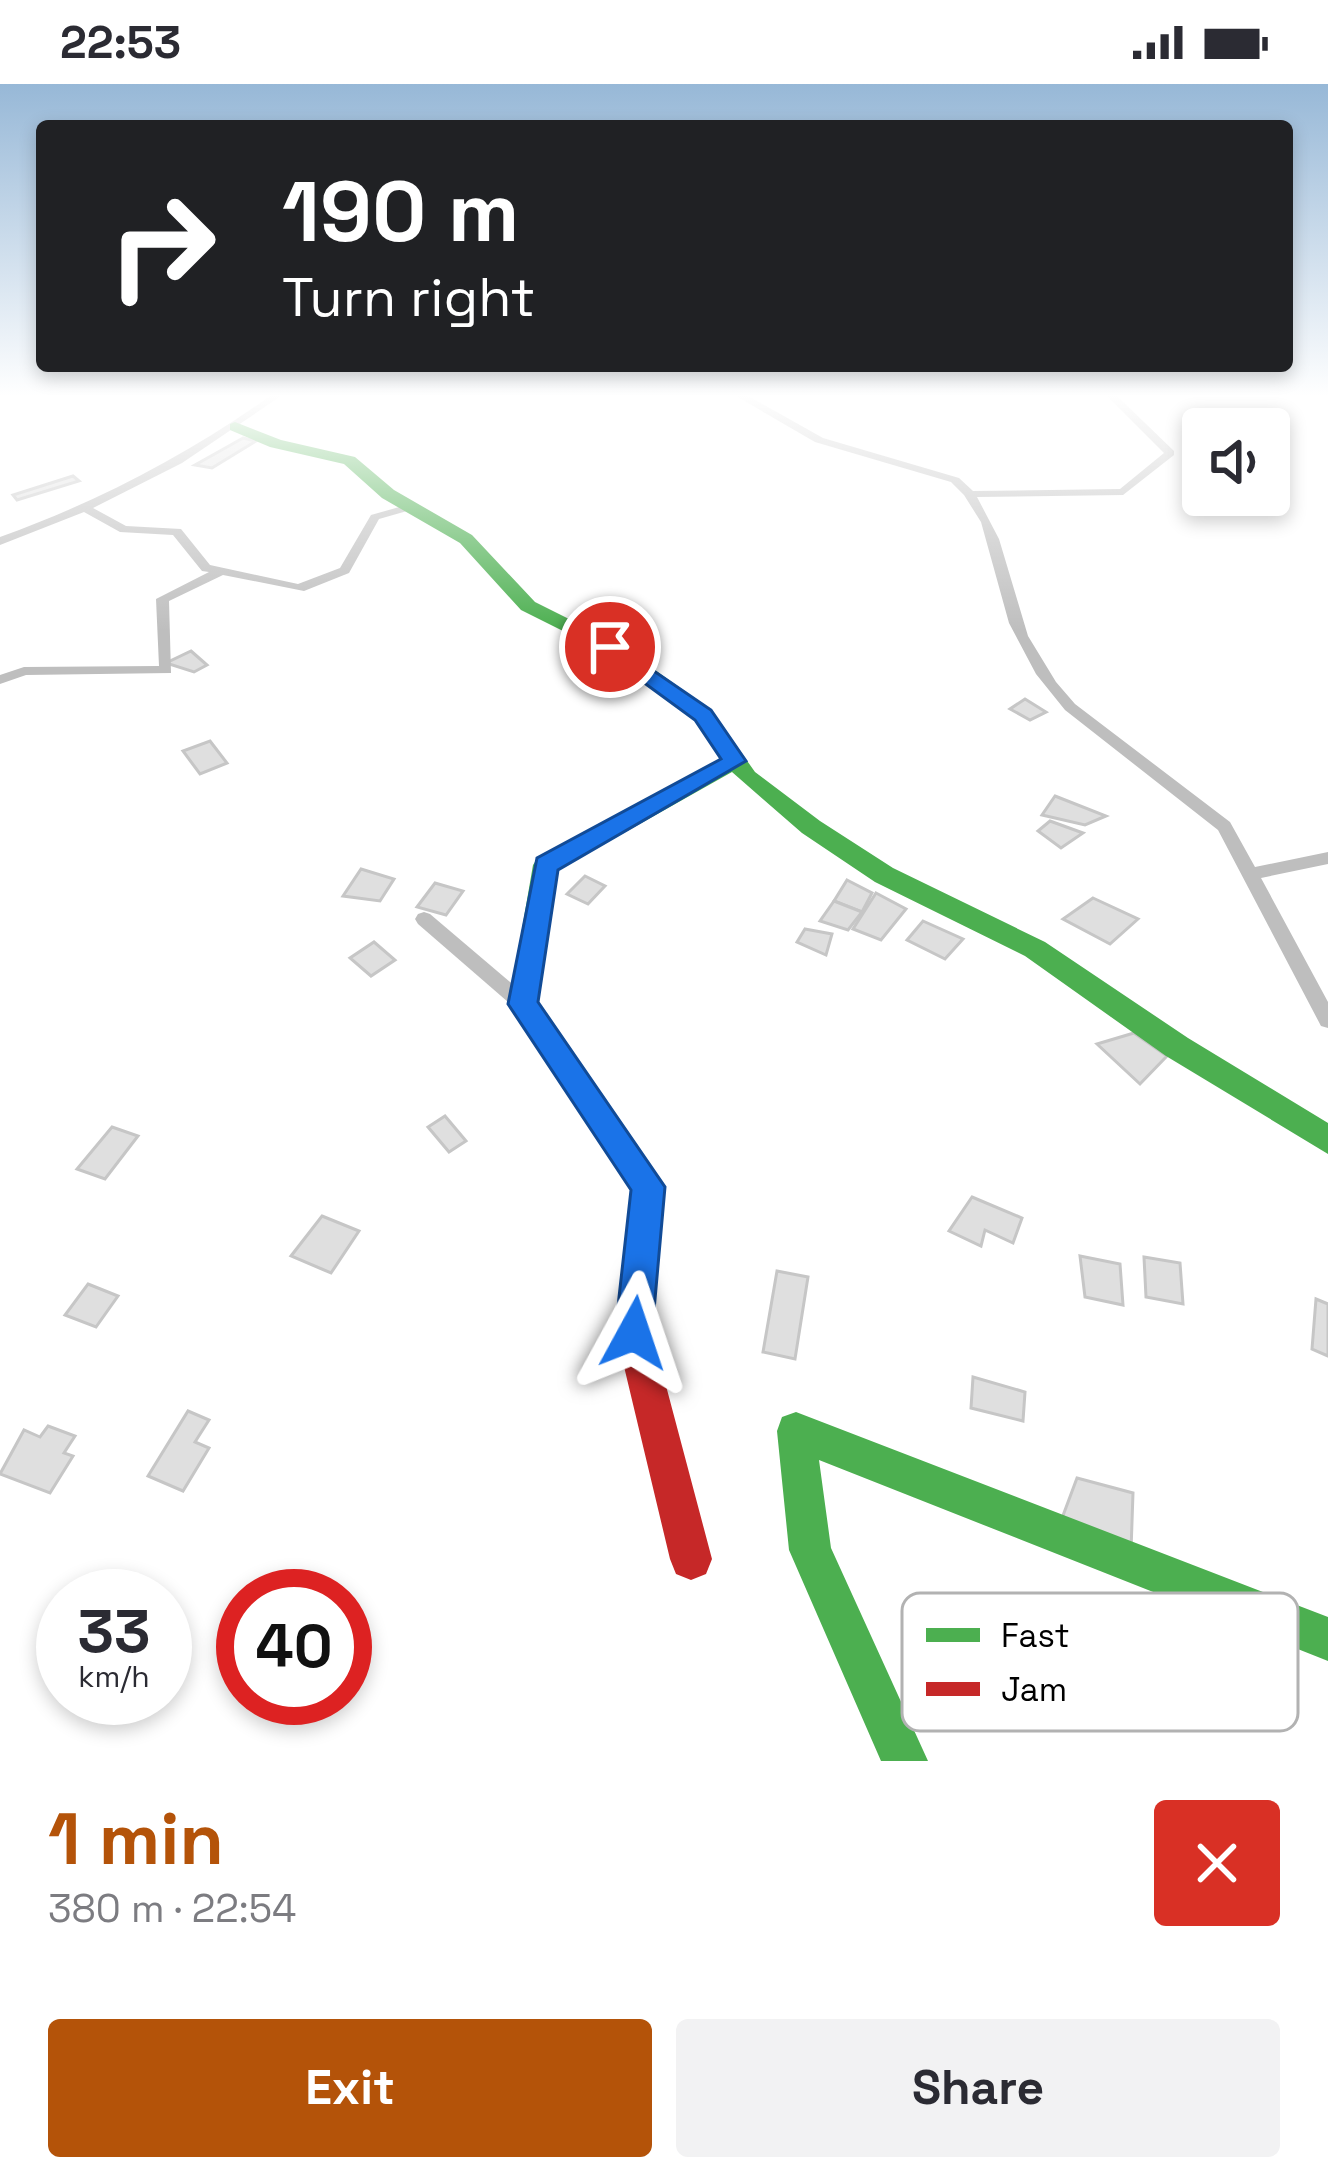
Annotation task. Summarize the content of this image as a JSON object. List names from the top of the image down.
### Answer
{
  "legend": ["Fast", "Jam"],
  "page": {
    "status": "22:53",
    "turn": ["190 m", "Turn right"],
    "speed": "33 km/h",
    "limit": "40",
    "heading": ["1 min", "380 m · 22:54"],
    "buttons": ["Exit", "Share"]
  }
}
